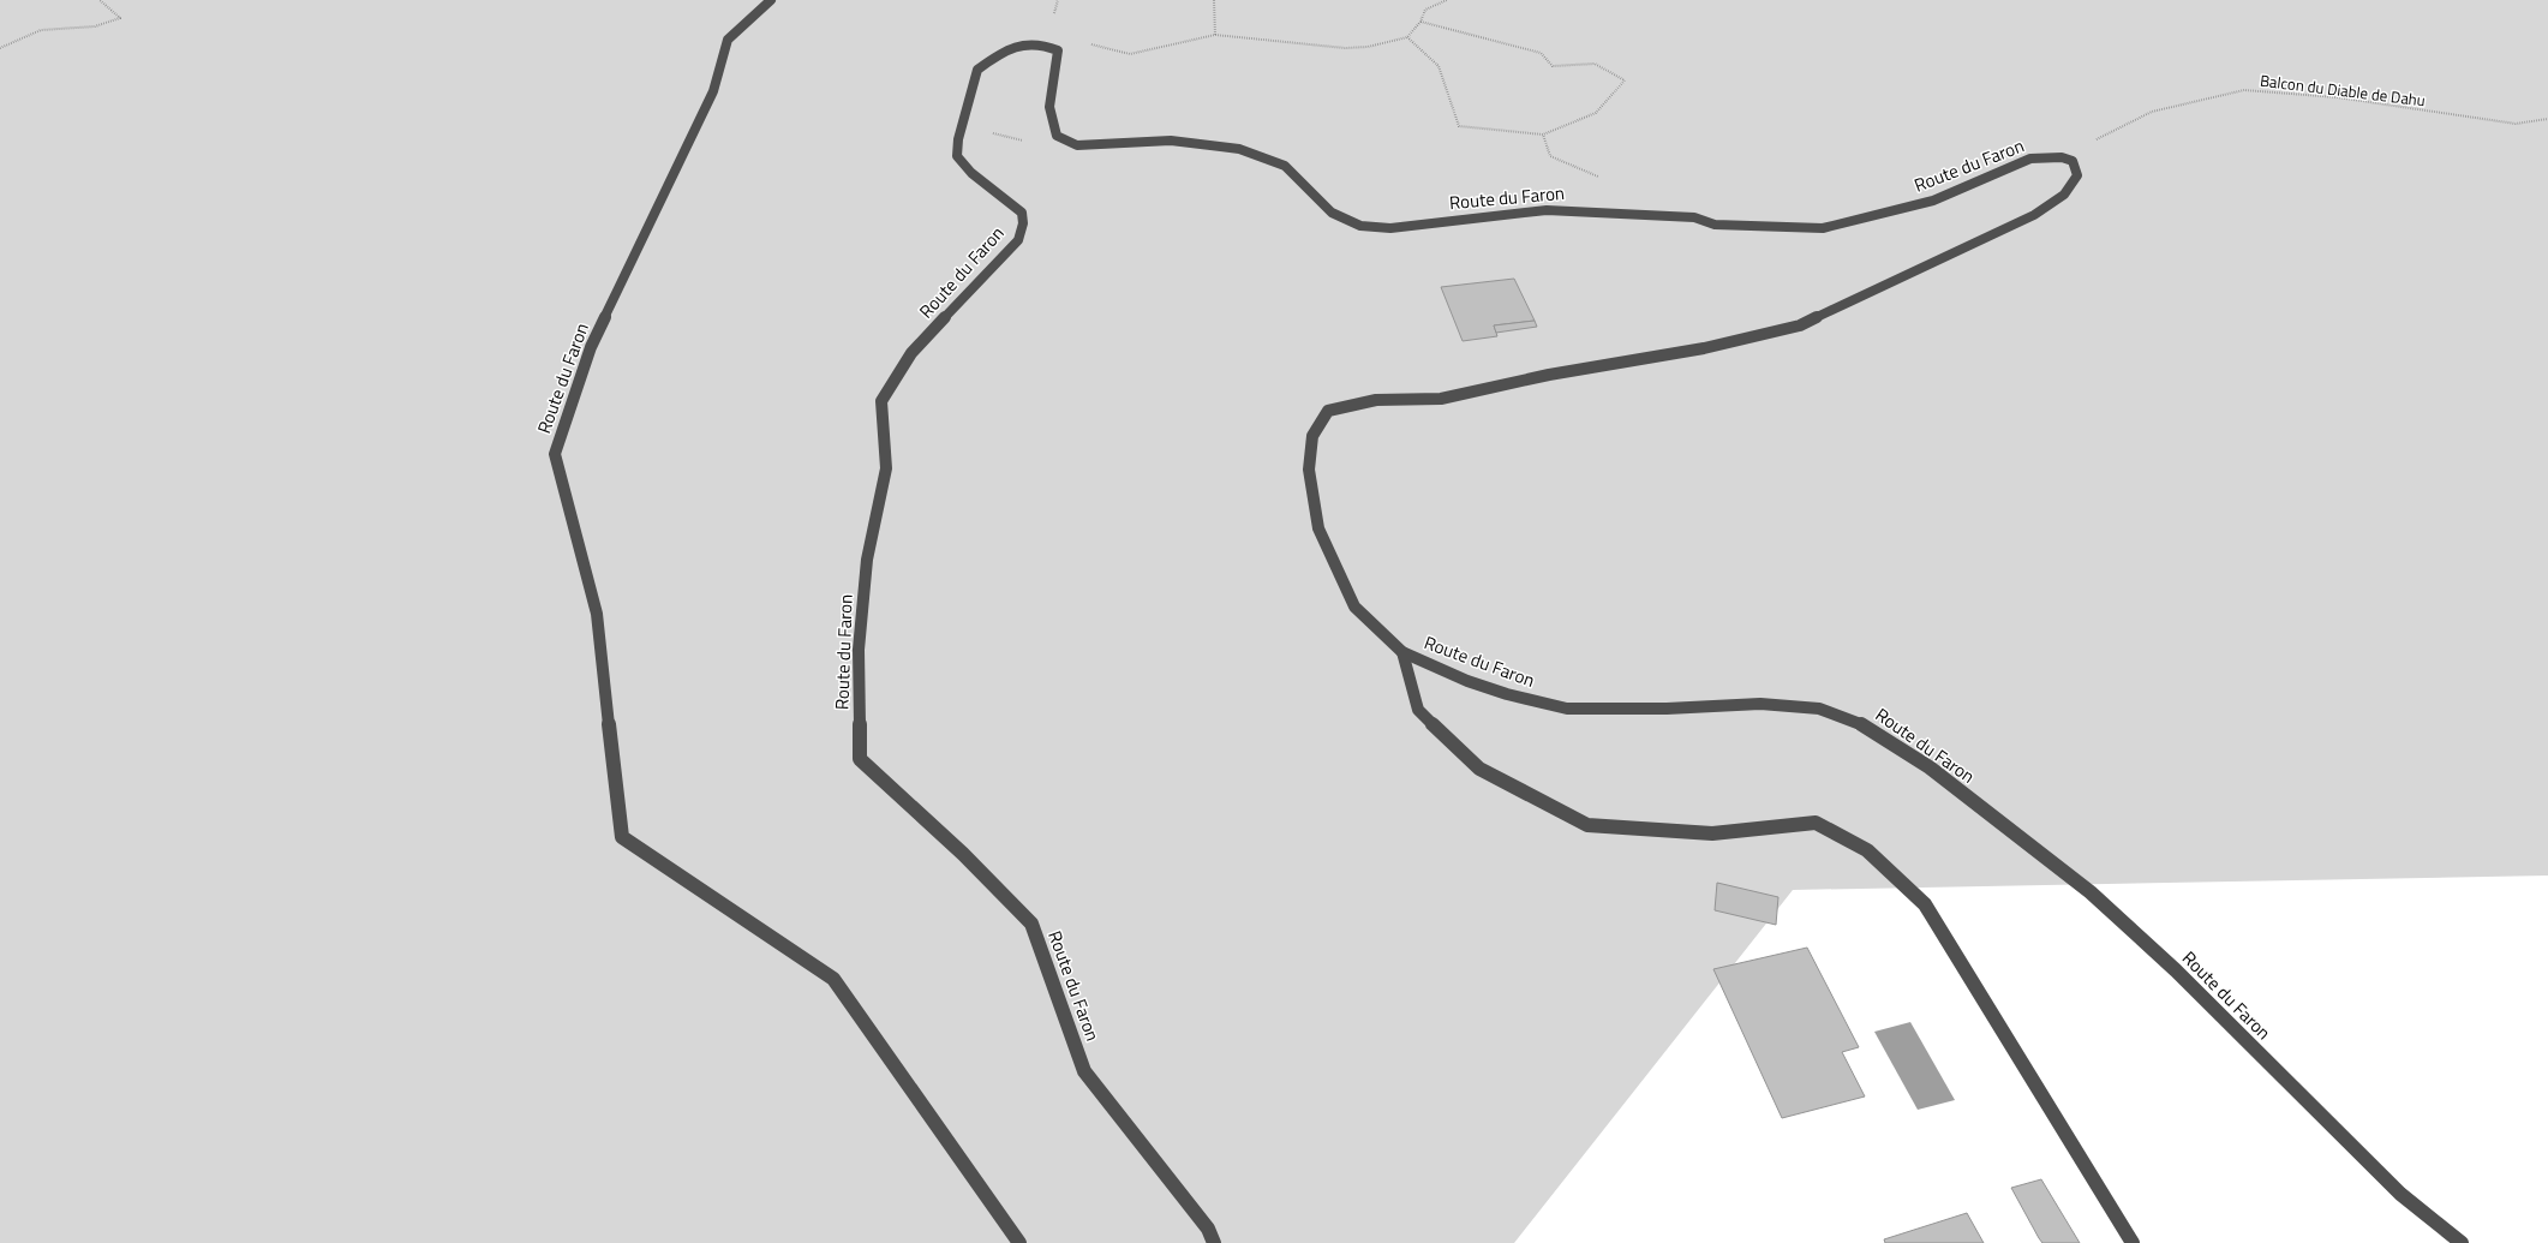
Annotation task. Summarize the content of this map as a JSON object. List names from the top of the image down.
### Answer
{
  "streets": {
    "street": ["Route du Faron"],
    "path": ["Balcon du Diable de Dahu"]
  },
  "crossings": [
    ["Balcon du Diable de Dahu", "Route du Faron"]
  ]
}
